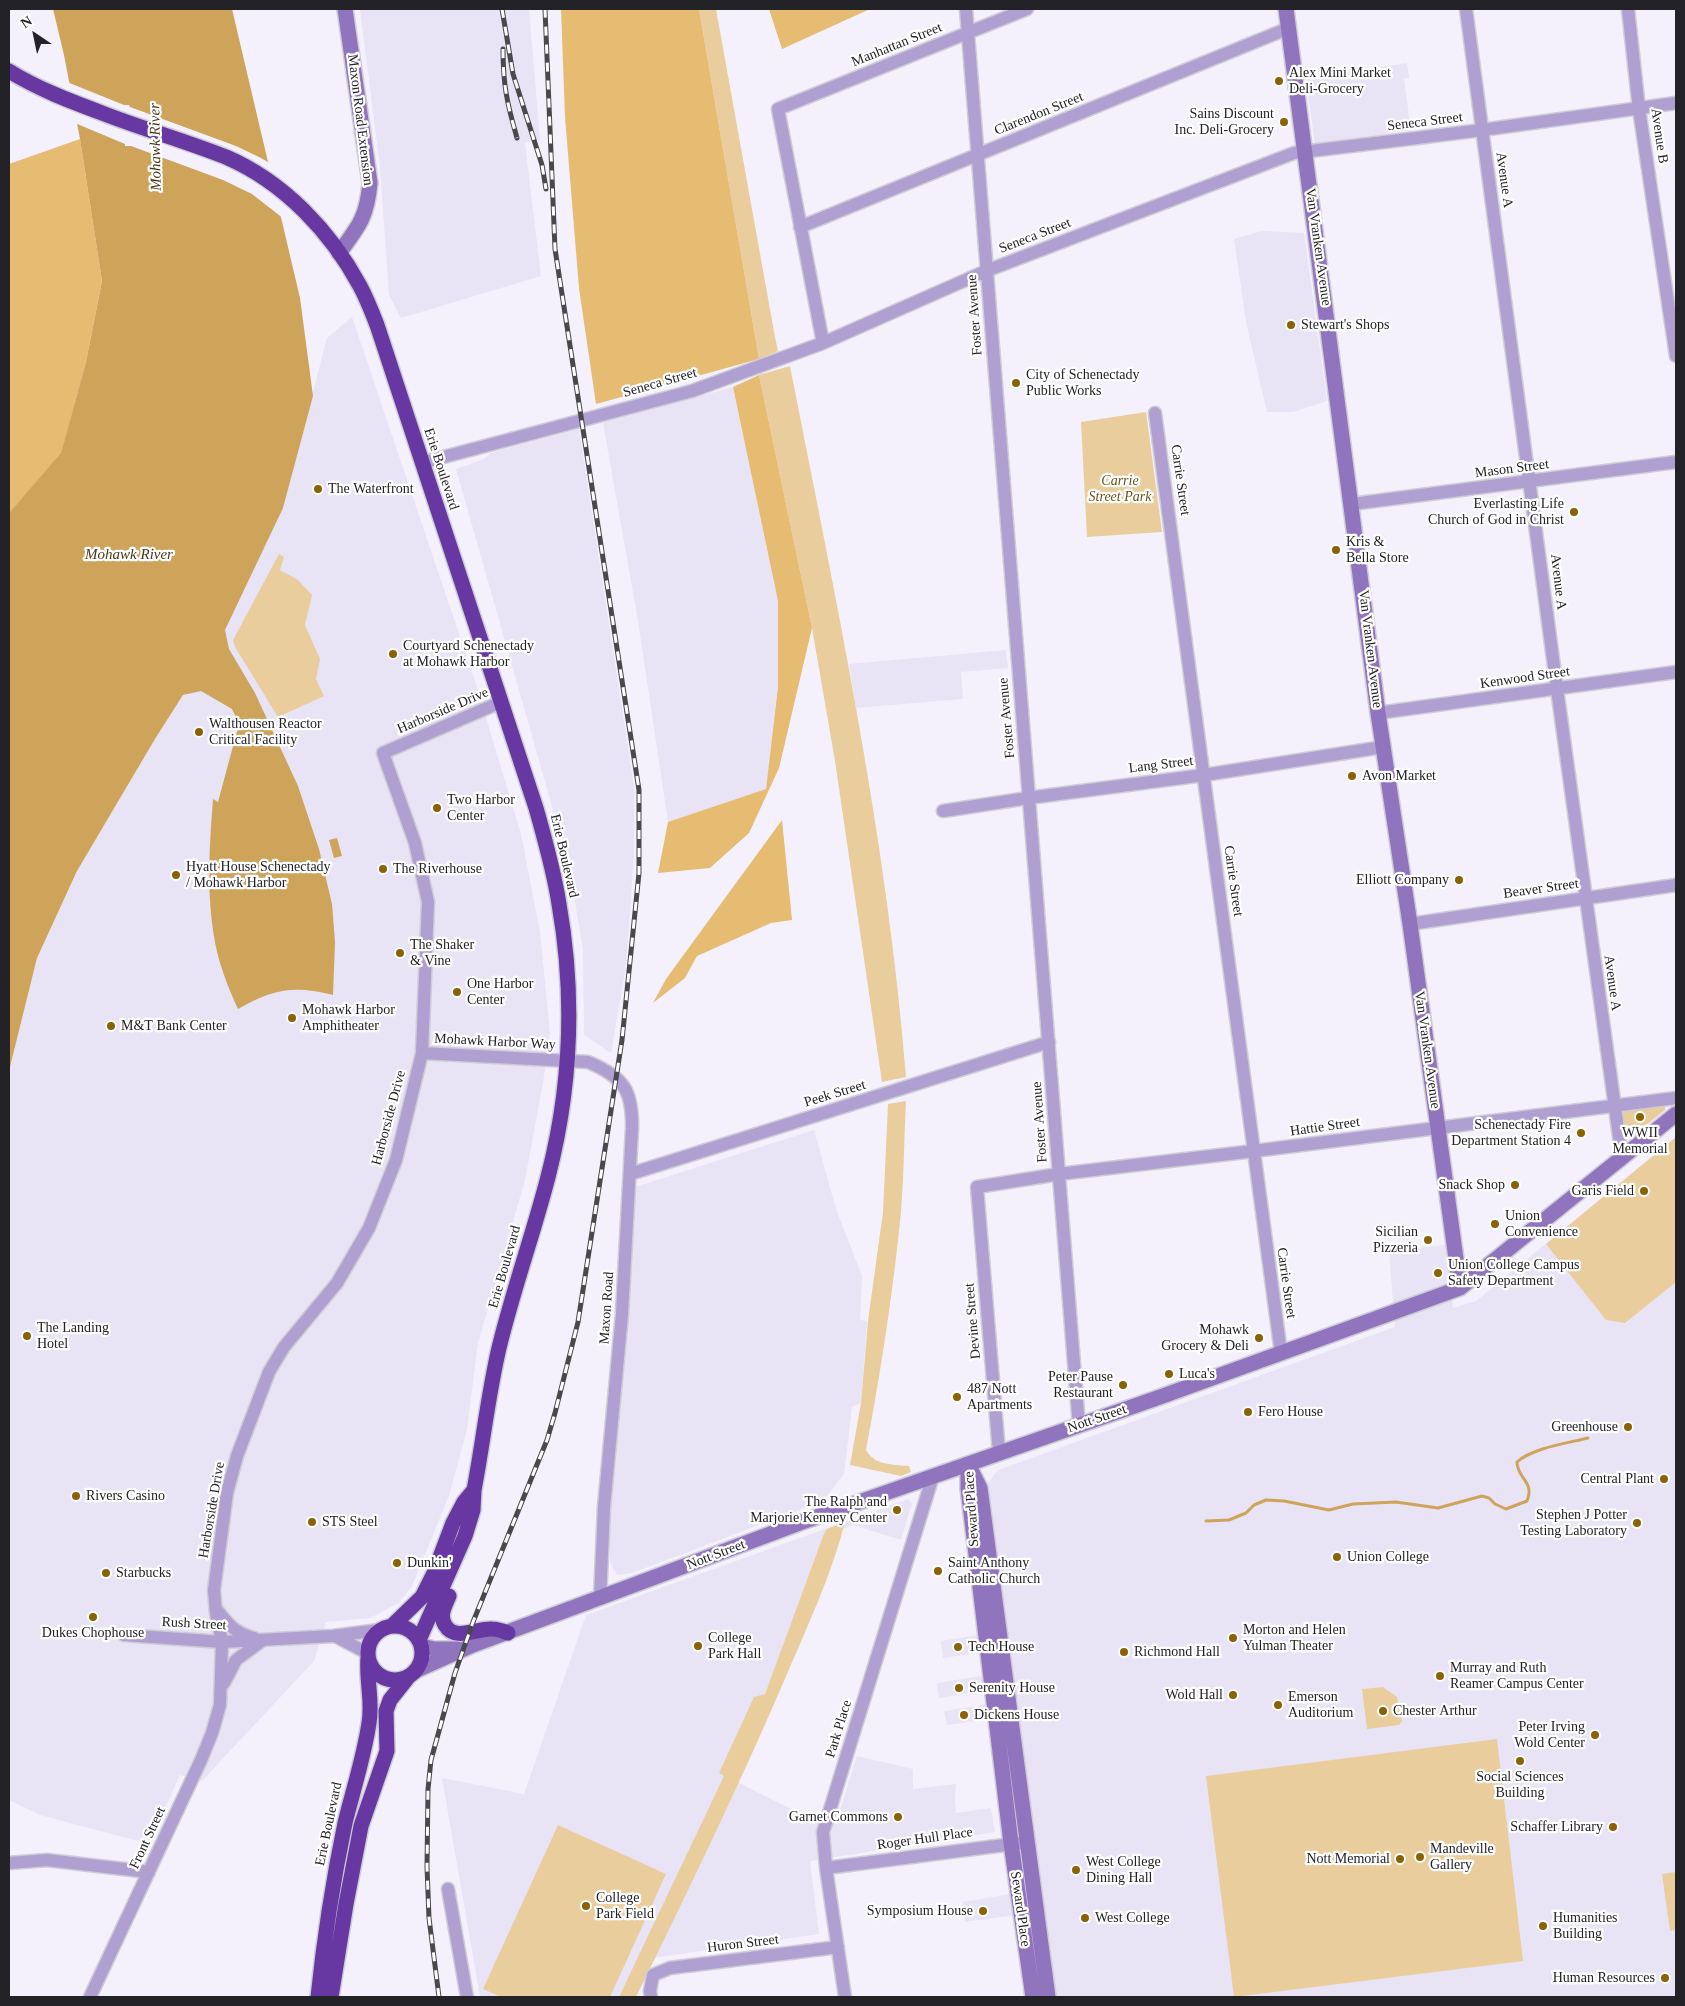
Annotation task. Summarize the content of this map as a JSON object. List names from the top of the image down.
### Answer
{
  "streets": {
    "highway": ["Erie Boulevard"],
    "street": [
      "Manhattan Street",
      "Clarendon Street",
      "Maxon Road Extension",
      "Seneca Street",
      "Avenue B",
      "Avenue A",
      "Van Vranken Avenue",
      "Foster Avenue",
      "Mason Street",
      "Carrie Street",
      "Kenwood Street",
      "Harborside Drive",
      "Lang Street",
      "Beaver Street",
      "Mohawk Harbor Way",
      "Peek Street",
      "Hattie Street",
      "Maxon Road",
      "Devine Street",
      "Nott Street",
      "Seward Place",
      "Rush Street",
      "Park Place",
      "Front Street",
      "Roger Hull Place",
      "Huron Street"
    ]
  },
  "crossings": [
    ["Manhattan Street", "Clarendon Street"],
    ["Manhattan Street", "Foster Avenue"],
    ["Clarendon Street", "Van Vranken Avenue"],
    ["Clarendon Street", "Foster Avenue"],
    ["Maxon Road Extension", "Erie Boulevard"],
    ["Seneca Street", "Avenue B"],
    ["Seneca Street", "Avenue A"],
    ["Seneca Street", "Van Vranken Avenue"],
    ["Seneca Street", "Foster Avenue"],
    ["Seneca Street", "Erie Boulevard"],
    ["Avenue A", "Mason Street"],
    ["Avenue A", "Kenwood Street"],
    ["Avenue A", "Beaver Street"],
    ["Avenue A", "Hattie Street"],
    ["Avenue A", "Nott Street"],
    ["Van Vranken Avenue", "Mason Street"],
    ["Van Vranken Avenue", "Kenwood Street"],
    ["Van Vranken Avenue", "Lang Street"],
    ["Van Vranken Avenue", "Beaver Street"],
    ["Van Vranken Avenue", "Hattie Street"],
    ["Van Vranken Avenue", "Nott Street"],
    ["Foster Avenue", "Lang Street"],
    ["Foster Avenue", "Peek Street"],
    ["Foster Avenue", "Hattie Street"],
    ["Foster Avenue", "Nott Street"],
    ["Erie Boulevard", "Harborside Drive"],
    ["Erie Boulevard", "Mohawk Harbor Way"],
    ["Erie Boulevard", "Maxon Road"],
    ["Erie Boulevard", "Nott Street"],
    ["Erie Boulevard", "Rush Street"],
    ["Carrie Street", "Lang Street"],
    ["Carrie Street", "Hattie Street"],
    ["Carrie Street", "Nott Street"],
    ["Harborside Drive", "Mohawk Harbor Way"],
    ["Harborside Drive", "Rush Street"],
    ["Harborside Drive", "Front Street"],
    ["Mohawk Harbor Way", "Maxon Road"],
    ["Peek Street", "Maxon Road"],
    ["Hattie Street", "Devine Street"],
    ["Maxon Road", "Nott Street"],
    ["Devine Street", "Nott Street"],
    ["Nott Street", "Seward Place"],
    ["Nott Street", "Rush Street"],
    ["Nott Street", "Park Place"],
    ["Seward Place", "Roger Hull Place"],
    ["Rush Street", "Front Street"],
    ["Park Place", "Roger Hull Place"],
    ["Park Place", "Huron Street"]
  ],
  "water": ["Mohawk River"],
  "parks": ["Carrie Street Park"],
  "places": [
    "Alex Mini Market Deli-Grocery",
    "Sains Discount Inc. Deli-Grocery",
    "Stewart's Shops",
    "City of Schenectady Public Works",
    "The Waterfront",
    "Everlasting Life Church of God in Christ",
    "Kris & Bella Store",
    "Courtyard Schenectady at Mohawk Harbor",
    "Walthousen Reactor Critical Facility",
    "Avon Market",
    "Two Harbor Center",
    "The Riverhouse",
    "Hyatt House Schenectady / Mohawk Harbor",
    "Elliott Company",
    "The Shaker & Vine",
    "One Harbor Center",
    "Mohawk Harbor Amphitheater",
    "M&T Bank Center",
    "WWII Memorial",
    "Schenectady Fire Department Station 4",
    "Snack Shop",
    "Garis Field",
    "Union Convenience",
    "Sicilian Pizzeria",
    "Union College Campus Safety Department",
    "The Landing Hotel",
    "Mohawk Grocery & Deli",
    "Luca's",
    "Peter Pause Restaurant",
    "487 Nott Apartments",
    "Fero House",
    "Greenhouse",
    "Central Plant",
    "Rivers Casino",
    "The Ralph and Marjorie Kenney Center",
    "STS Steel",
    "Stephen J Potter Testing Laboratory",
    "Union College",
    "Dunkin'",
    "Saint Anthony Catholic Church",
    "Starbucks",
    "Dukes Chophouse",
    "Morton and Helen Yulman Theater",
    "College Park Hall",
    "Tech House",
    "Richmond Hall",
    "Murray and Ruth Reamer Campus Center",
    "Serenity House",
    "Wold Hall",
    "Emerson Auditorium",
    "Chester Arthur",
    "Dickens House",
    "Peter Irving Wold Center",
    "Social Sciences Building",
    "Garnet Commons",
    "Schaffer Library",
    "Mandeville Gallery",
    "Nott Memorial",
    "West College Dining Hall",
    "College Park Field",
    "Symposium House",
    "West College",
    "Humanities Building",
    "Human Resources"
  ],
  "north": "top left"
}
